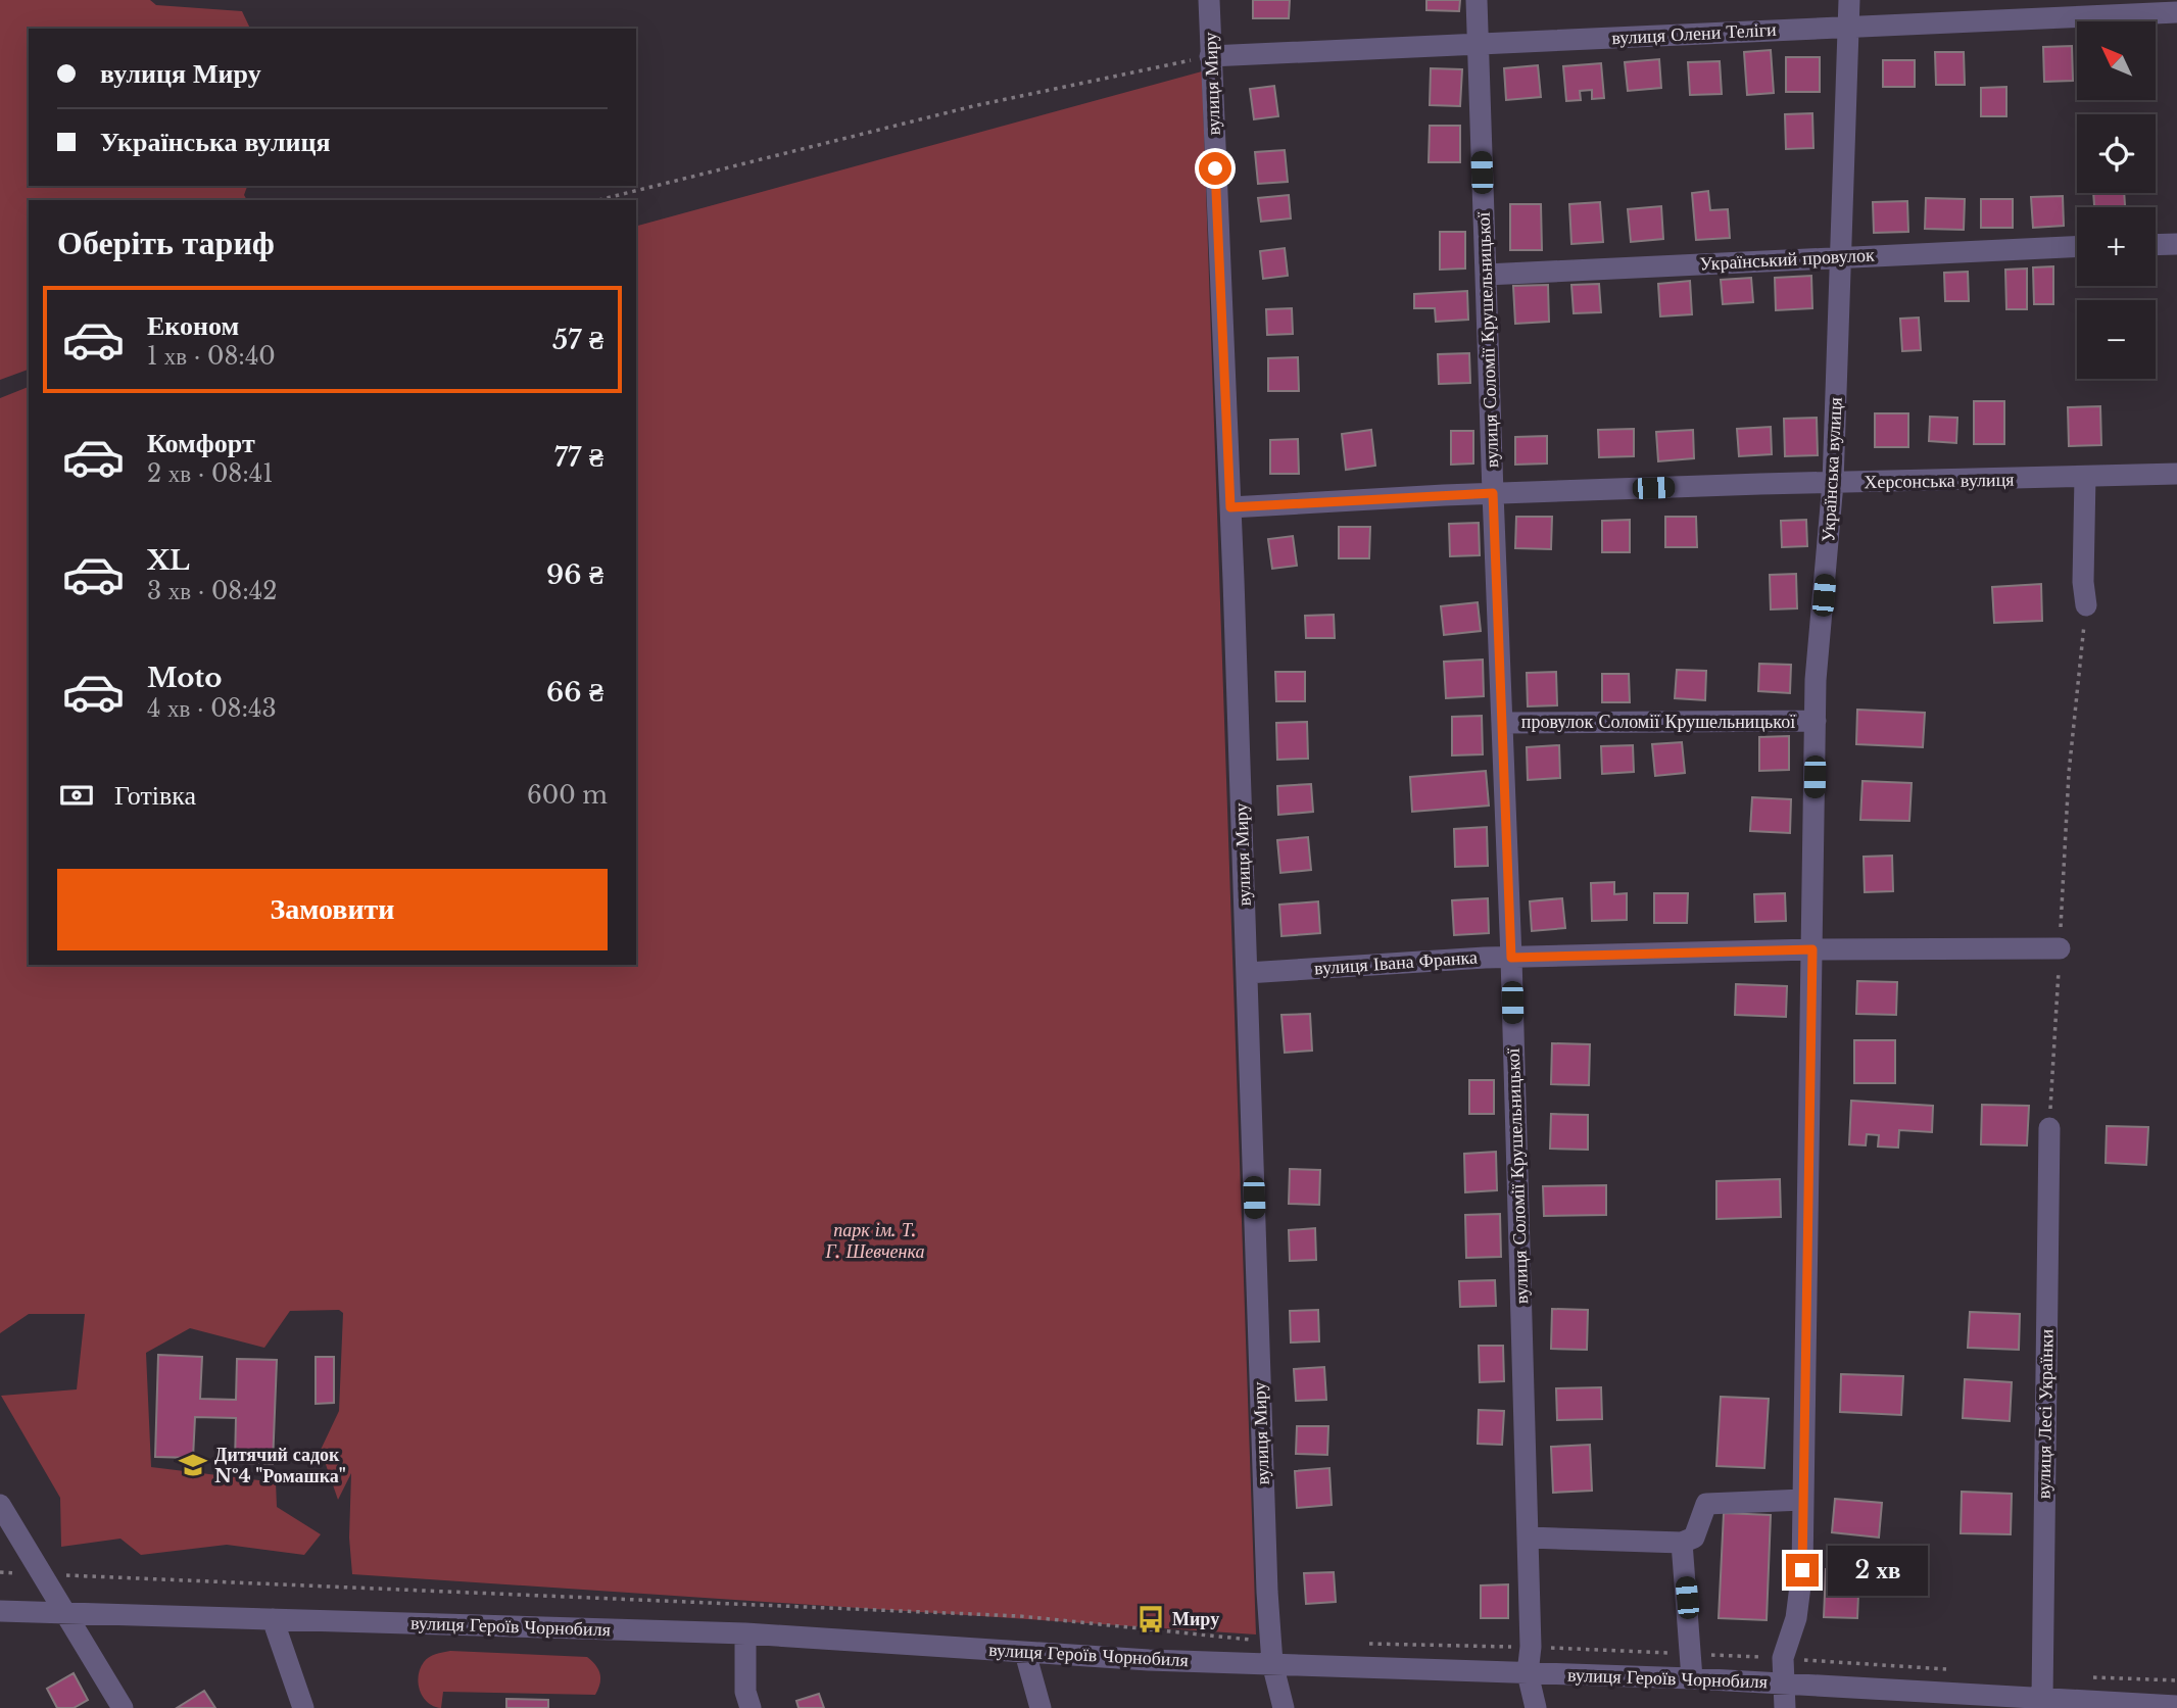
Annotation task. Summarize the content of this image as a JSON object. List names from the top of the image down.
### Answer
{
  "streets": {
    "street": [
      "вулиця Олени Теліги",
      "вулиця Миру",
      "Український провулок",
      "вулиця Соломії Крушельницької",
      "Українська вулиця",
      "Херсонська вулиця",
      "провулок Соломії Крушельницької",
      "вулиця Івана Франка",
      "вулиця Лесі Українки",
      "вулиця Героїв Чорнобиля"
    ]
  },
  "crossings": [
    ["вулиця Олени Теліги", "вулиця Миру"],
    ["вулиця Олени Теліги", "вулиця Соломії Крушельницької"],
    ["вулиця Олени Теліги", "Українська вулиця"],
    ["вулиця Миру", "Херсонська вулиця"],
    ["вулиця Миру", "вулиця Івана Франка"],
    ["вулиця Миру", "вулиця Героїв Чорнобиля"],
    ["Український провулок", "вулиця Соломії Крушельницької"],
    ["Український провулок", "Українська вулиця"],
    ["вулиця Соломії Крушельницької", "Херсонська вулиця"],
    ["вулиця Соломії Крушельницької", "провулок Соломії Крушельницької"],
    ["вулиця Соломії Крушельницької", "вулиця Івана Франка"],
    ["вулиця Соломії Крушельницької", "вулиця Героїв Чорнобиля"],
    ["Українська вулиця", "Херсонська вулиця"],
    ["Українська вулиця", "провулок Соломії Крушельницької"],
    ["Українська вулиця", "вулиця Івана Франка"],
    ["Українська вулиця", "вулиця Героїв Чорнобиля"],
    ["вулиця Лесі Українки", "вулиця Героїв Чорнобиля"]
  ],
  "parks": ["парк ім. Т. Г. Шевченка"],
  "places": {
    "school or university": ["Дитячий садок №4 \"Ромашка\""],
    "bus stop": ["Миру"]
  },
  "north": "top left",
  "page": {
    "map_buttons": ["+", "−"],
    "banner": ["вулиця Миру", "Українська вулиця"],
    "heading": "Оберіть тариф",
    "list": [
      {
        "name": "Економ",
        "note": "1 хв · 08:40",
        "value": "57 ₴"
      },
      {
        "name": "Комфорт",
        "note": "2 хв · 08:41",
        "value": "77 ₴"
      },
      {
        "name": "XL",
        "note": "3 хв · 08:42",
        "value": "96 ₴"
      },
      {
        "name": "Moto",
        "note": "4 хв · 08:43",
        "value": "66 ₴"
      }
    ],
    "pay": ["Готівка", "600 m"],
    "buttons": "Замовити",
    "bubble": "2 хв"
  }
}
